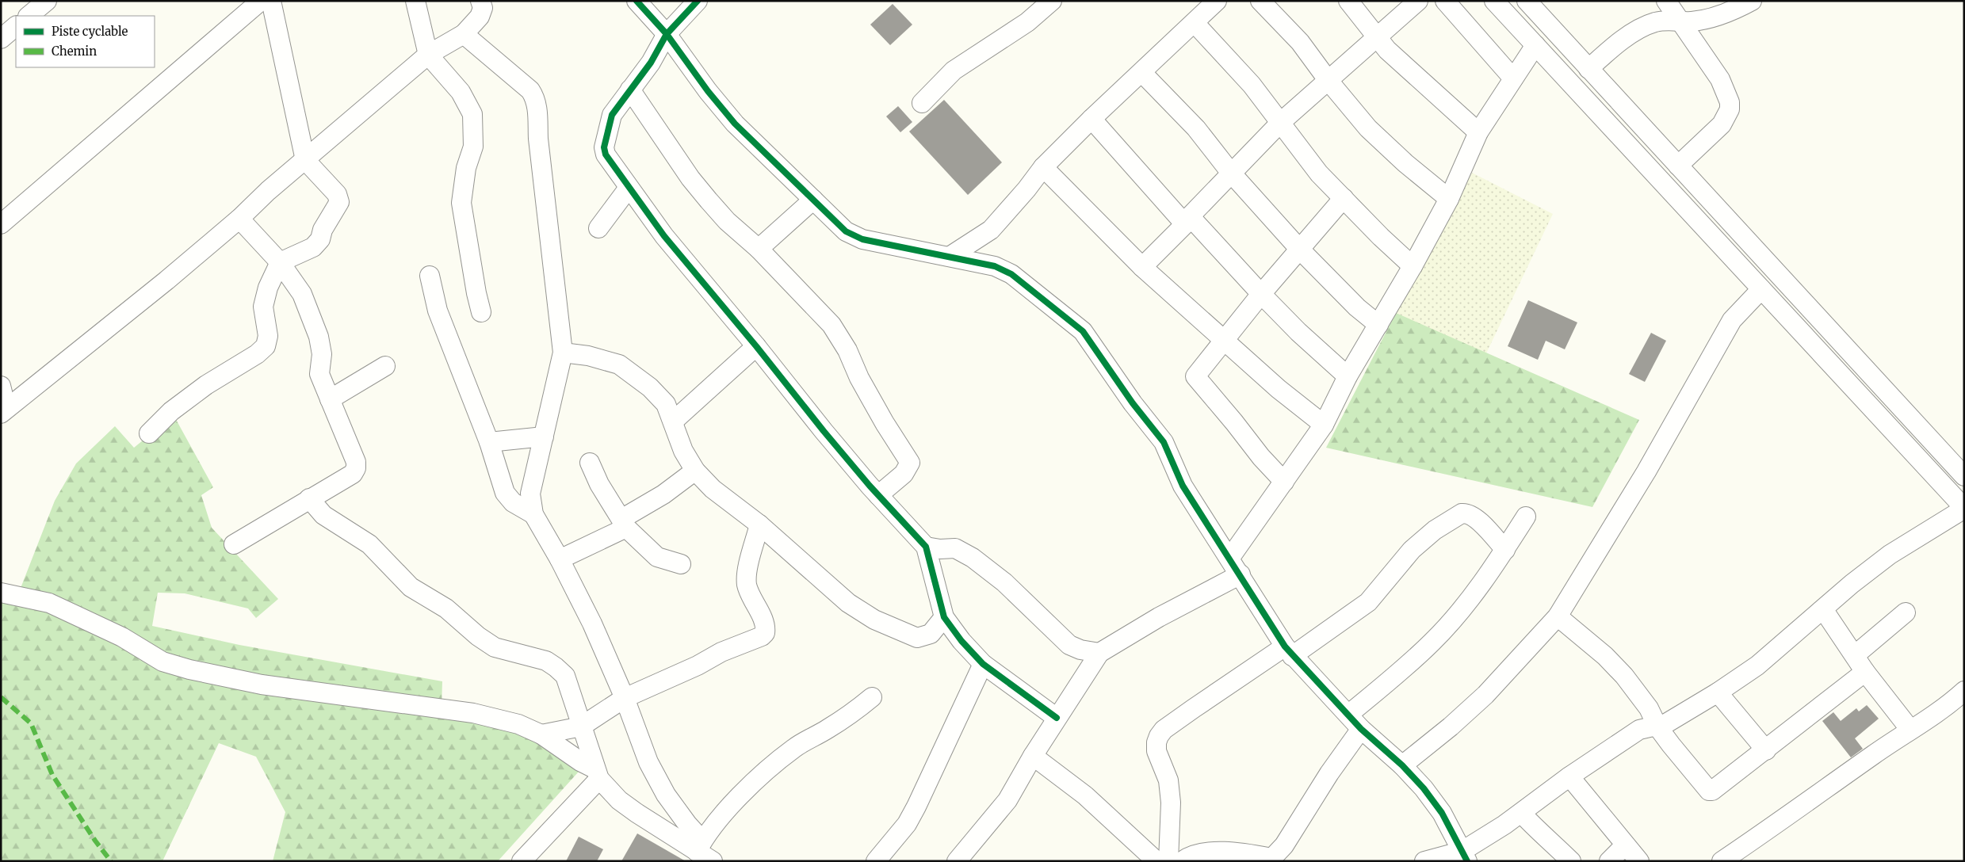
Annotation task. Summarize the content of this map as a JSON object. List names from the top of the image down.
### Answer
{
  "legend": ["Piste cyclable", "Chemin"]
}
